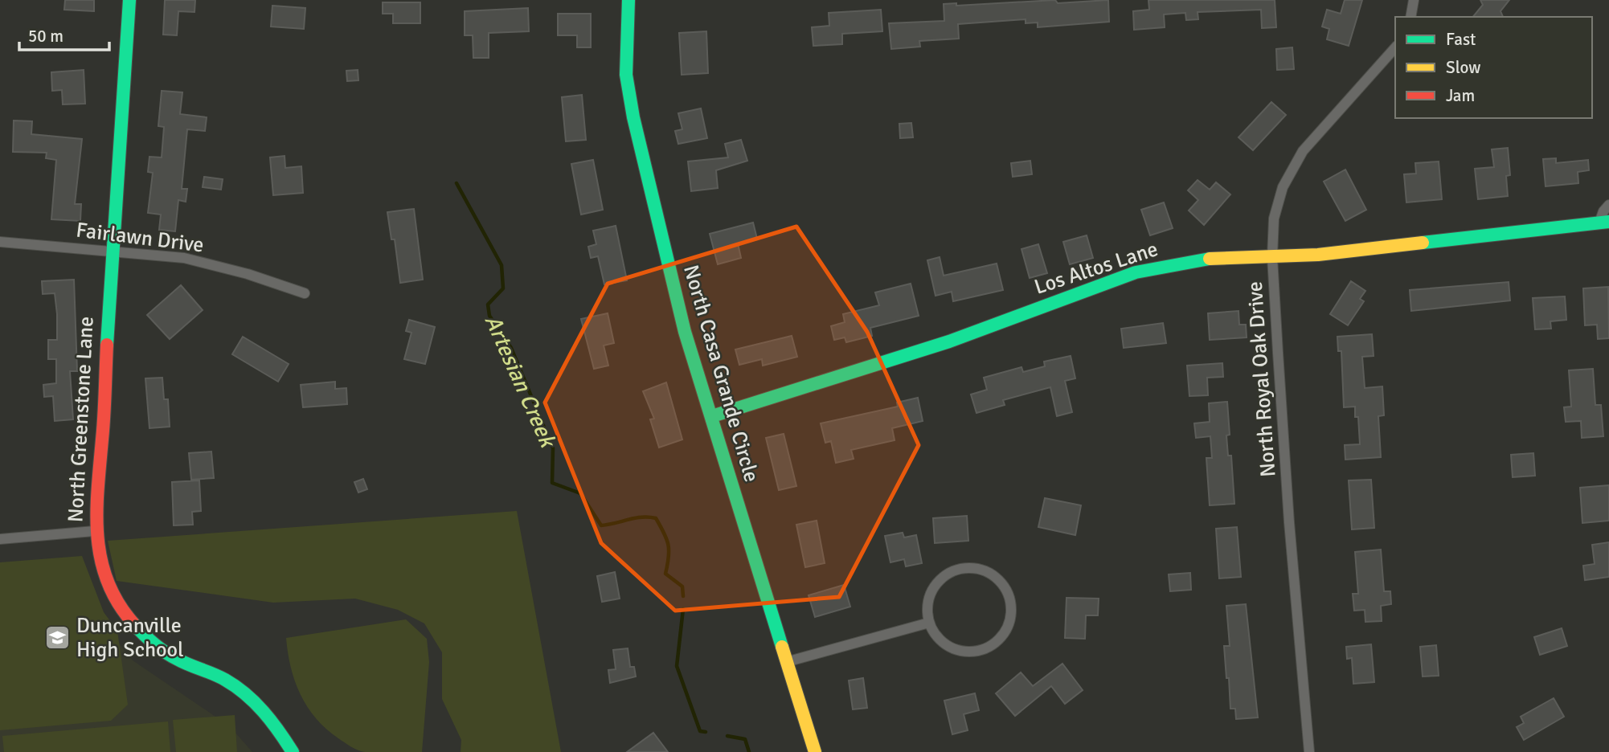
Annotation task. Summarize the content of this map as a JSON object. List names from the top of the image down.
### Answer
{
  "streets": {
    "street": [
      "Fairlawn Drive",
      "Los Altos Lane",
      "North Casa Grande Circle",
      "North Royal Oak Drive",
      "North Greenstone Lane"
    ]
  },
  "crossings": [
    ["Fairlawn Drive", "North Greenstone Lane"],
    ["Los Altos Lane", "North Casa Grande Circle"],
    ["Los Altos Lane", "North Royal Oak Drive"]
  ],
  "water": ["Artesian Creek"],
  "places": {
    "school or university": ["Duncanville High School"]
  },
  "legend": ["Fast", "Slow", "Jam"],
  "scale_bar": "50 m"
}
